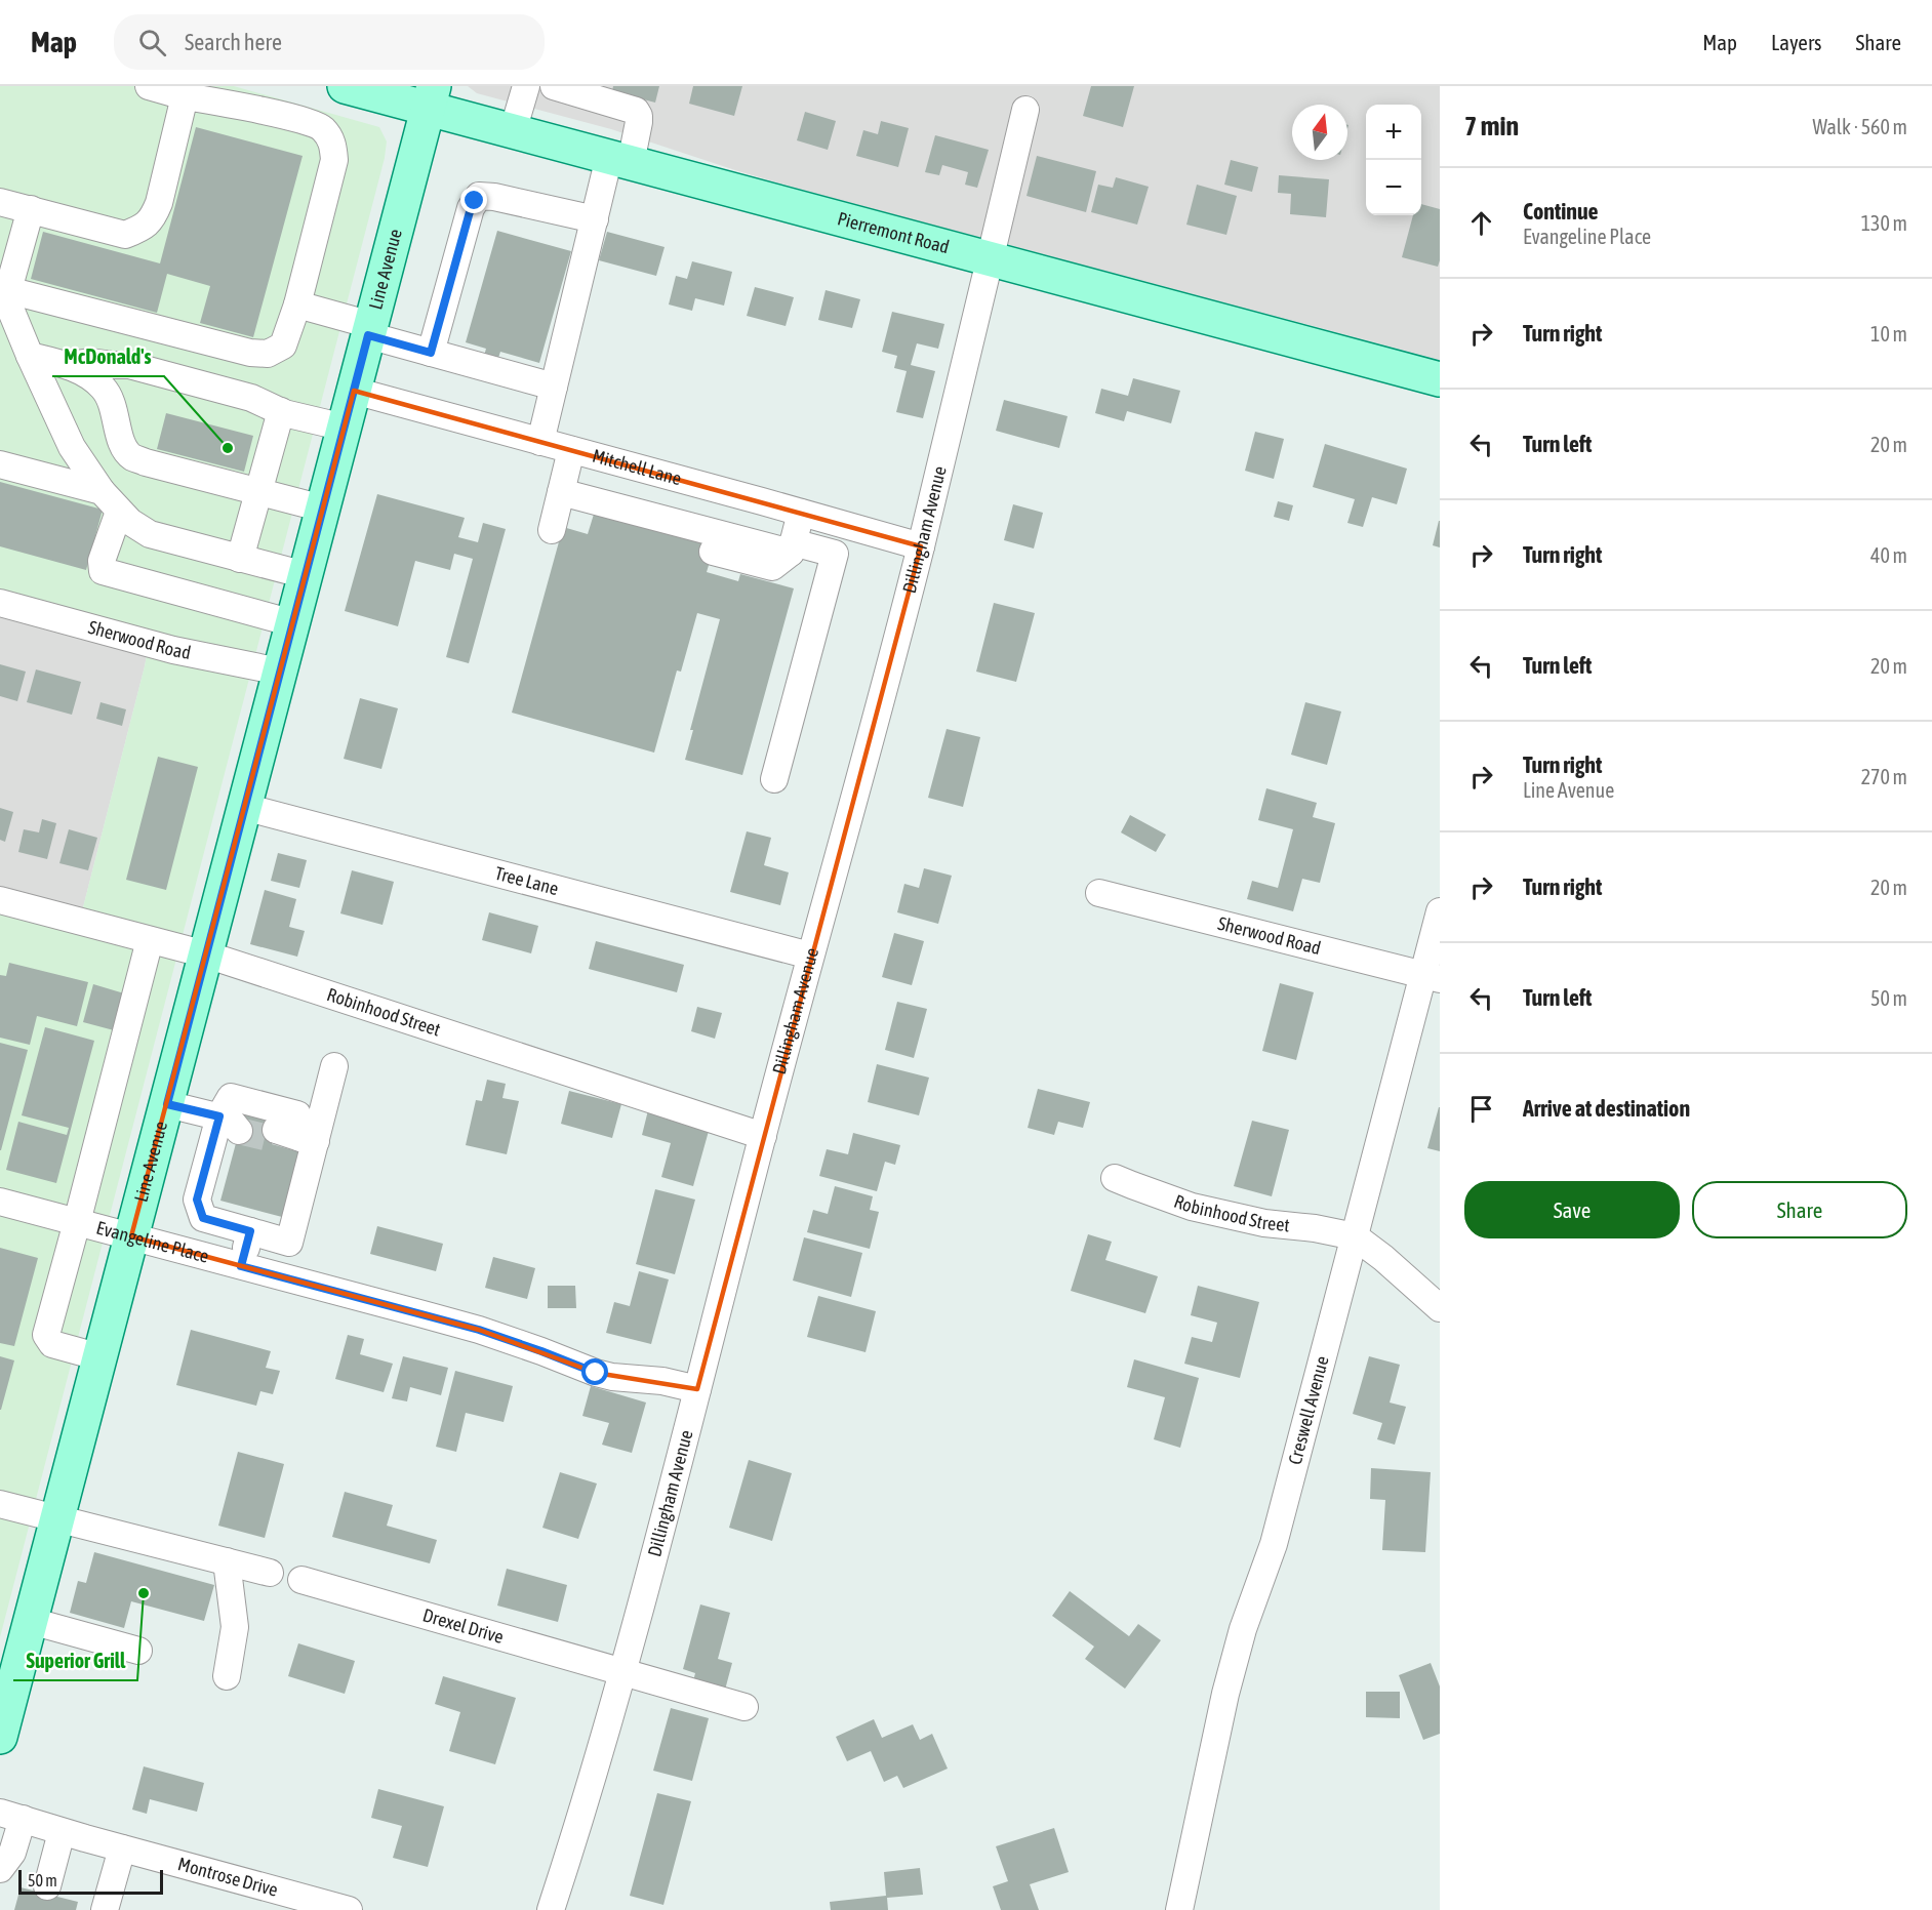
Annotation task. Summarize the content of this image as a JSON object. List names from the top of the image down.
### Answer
{
  "streets": {
    "main road": ["Pierremont Road", "Line Avenue"],
    "street": [
      "Mitchell Lane",
      "Dillingham Avenue",
      "Sherwood Road",
      "Tree Lane",
      "Robinhood Street",
      "Evangeline Place",
      "Creswell Avenue",
      "Drexel Drive",
      "Montrose Drive"
    ]
  },
  "crossings": [
    ["Pierremont Road", "Line Avenue"],
    ["Pierremont Road", "Dillingham Avenue"],
    ["Line Avenue", "Mitchell Lane"],
    ["Line Avenue", "Sherwood Road"],
    ["Line Avenue", "Tree Lane"],
    ["Line Avenue", "Robinhood Street"],
    ["Line Avenue", "Evangeline Place"],
    ["Mitchell Lane", "Dillingham Avenue"],
    ["Dillingham Avenue", "Tree Lane"],
    ["Dillingham Avenue", "Robinhood Street"],
    ["Dillingham Avenue", "Evangeline Place"],
    ["Dillingham Avenue", "Drexel Drive"],
    ["Sherwood Road", "Creswell Avenue"],
    ["Robinhood Street", "Creswell Avenue"]
  ],
  "places": ["McDonald's", "Superior Grill"],
  "scale_bar": "50 m",
  "north": "top",
  "page": {
    "header": "Map",
    "search": "Search here",
    "nav": ["Map", "Layers", "Share"],
    "heading": ["7 min", "Walk · 560 m"],
    "map_buttons": ["+", "−"],
    "list": [
      ["Continue", "Evangeline Place", "130 m"],
      ["Turn right", "10 m"],
      ["Turn left", "20 m"],
      ["Turn right", "40 m"],
      ["Turn left", "20 m"],
      ["Turn right", "Line Avenue", "270 m"],
      ["Turn right", "20 m"],
      ["Turn left", "50 m"],
      "Arrive at destination"
    ],
    "buttons": ["Save", "Share"],
    "scale": "50 m"
  }
}
